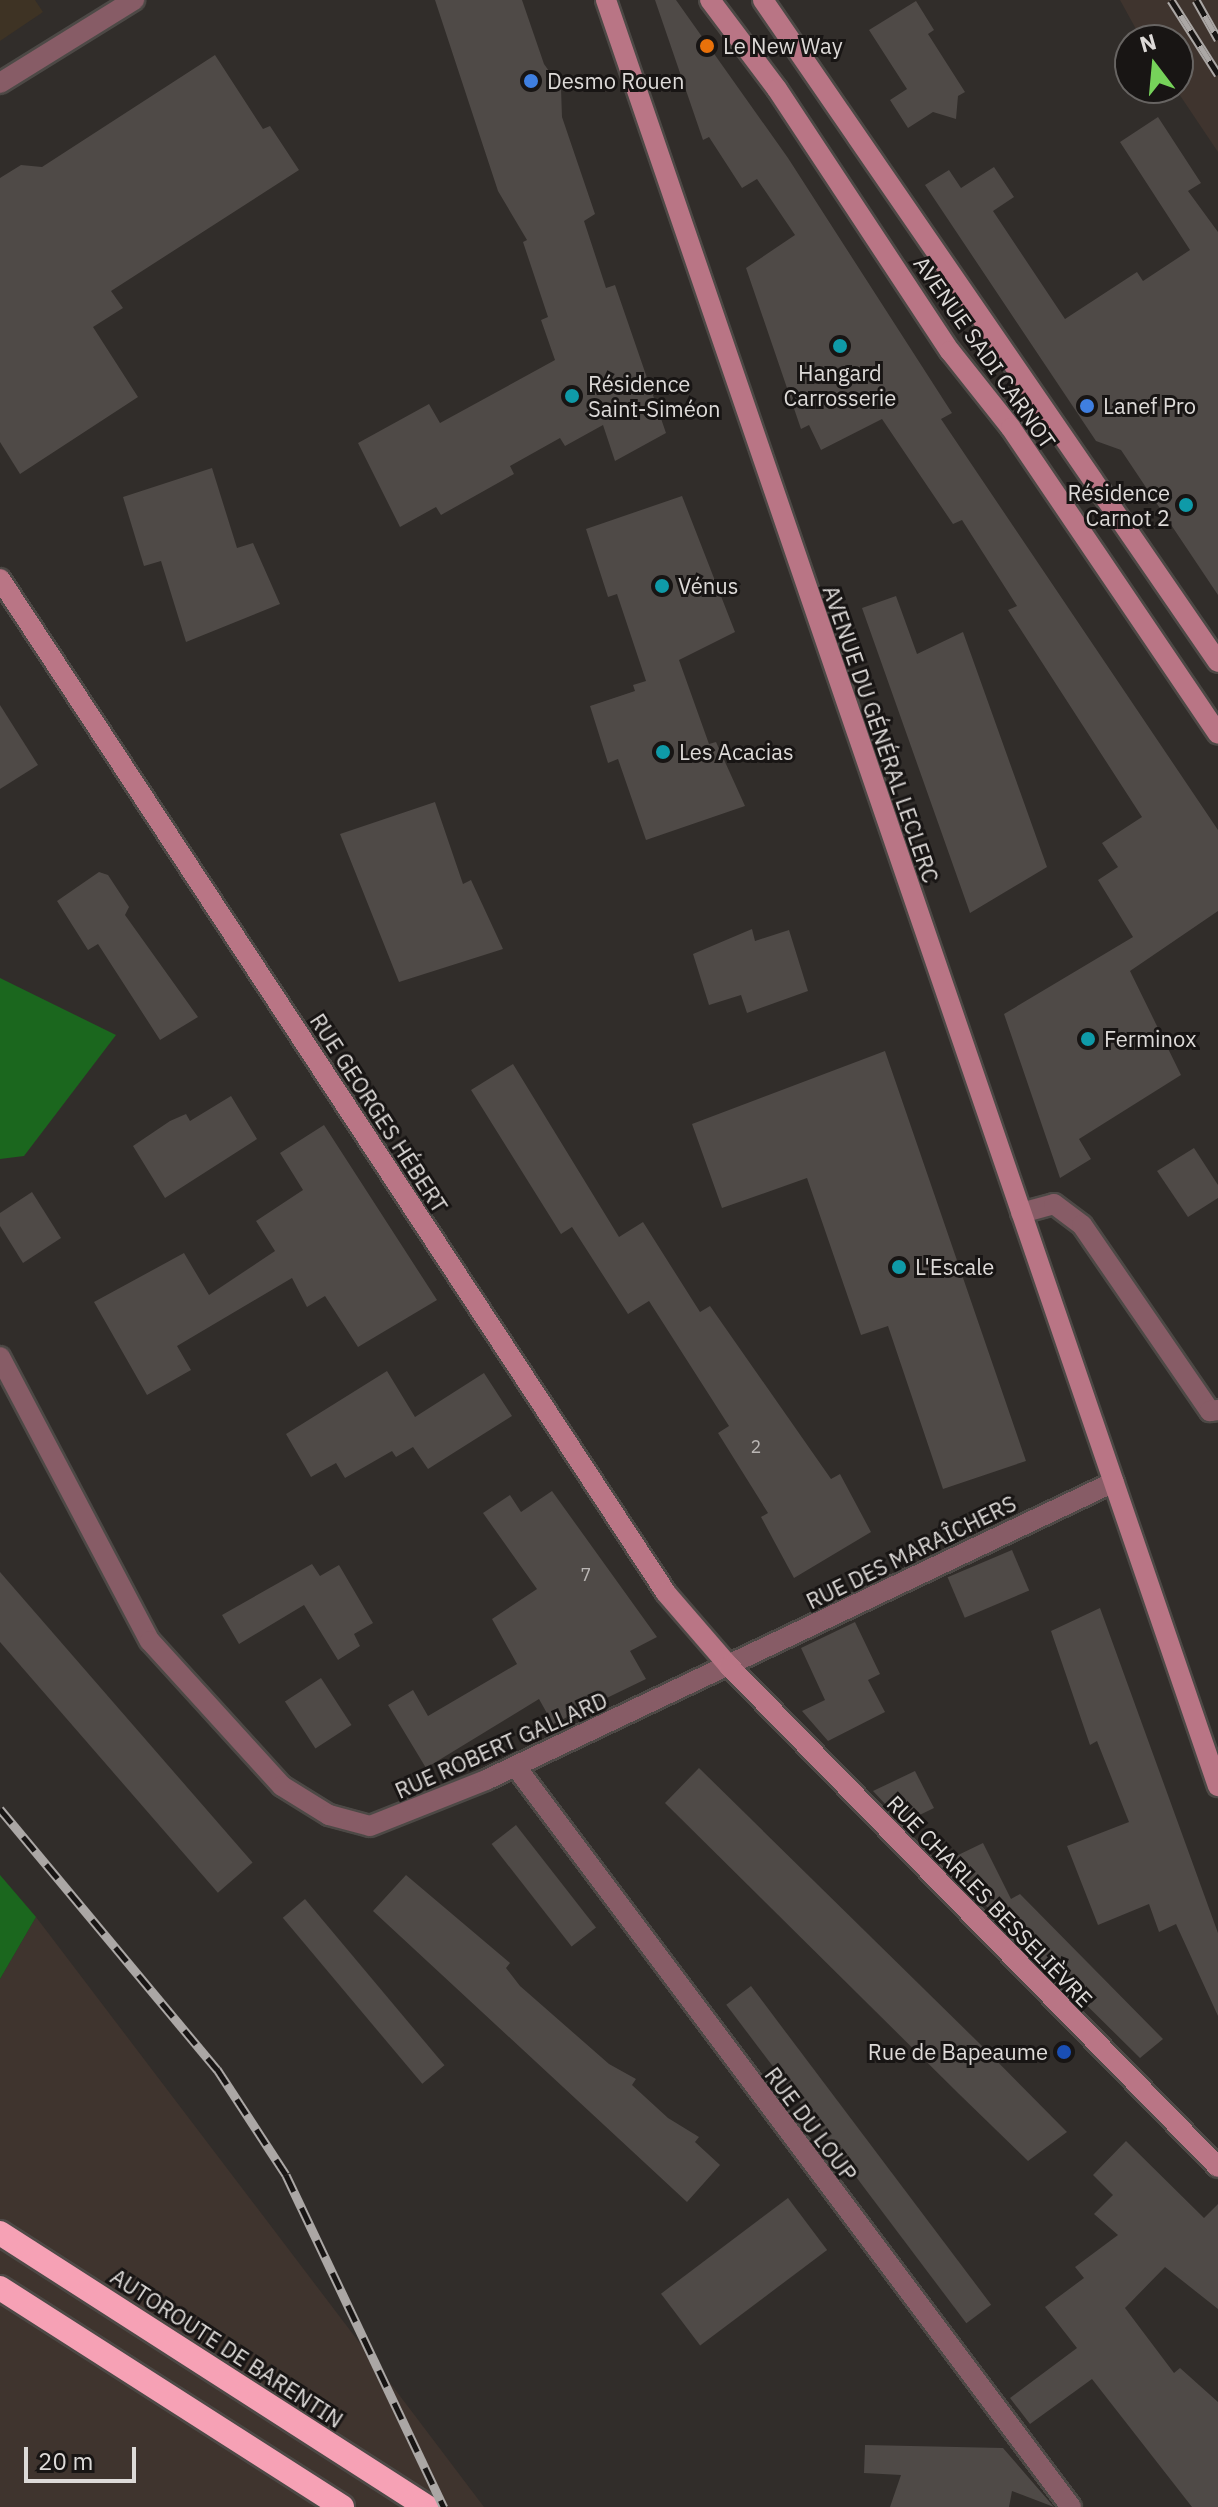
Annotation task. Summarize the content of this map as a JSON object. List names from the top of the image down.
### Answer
{
  "streets": {
    "highway": ["AUTOROUTE DE BARENTIN"],
    "main road": [
      "AVENUE SADI CARNOT",
      "AVENUE DU GÉNÉRAL LECLERC",
      "RUE GEORGES HÉBERT",
      "RUE CHARLES BESSELIÈVRE"
    ],
    "street": ["RUE DES MARAÎCHERS", "RUE ROBERT GALLARD", "RUE DU LOUP"]
  },
  "crossings": [
    ["AVENUE DU GÉNÉRAL LECLERC", "RUE DES MARAÎCHERS"],
    ["RUE GEORGES HÉBERT", "RUE DES MARAÎCHERS"],
    ["RUE GEORGES HÉBERT", "RUE ROBERT GALLARD"],
    ["RUE GEORGES HÉBERT", "RUE CHARLES BESSELIÈVRE"],
    ["RUE DES MARAÎCHERS", "RUE ROBERT GALLARD"],
    ["RUE DES MARAÎCHERS", "RUE CHARLES BESSELIÈVRE"],
    ["RUE ROBERT GALLARD", "RUE CHARLES BESSELIÈVRE"],
    ["RUE ROBERT GALLARD", "RUE DU LOUP"]
  ],
  "places": [
    "Le New Way",
    "Desmo Rouen",
    "Hangard Carrosserie",
    "Résidence Saint-Siméon",
    "Lanef Pro",
    "Résidence Carnot 2",
    "Vénus",
    "Les Acacias",
    "Ferminox",
    "L'Escale",
    "Rue de Bapeaume"
  ],
  "house_numbers": ["2", "7"],
  "scale_bar": "20 m",
  "north": "top"
}
